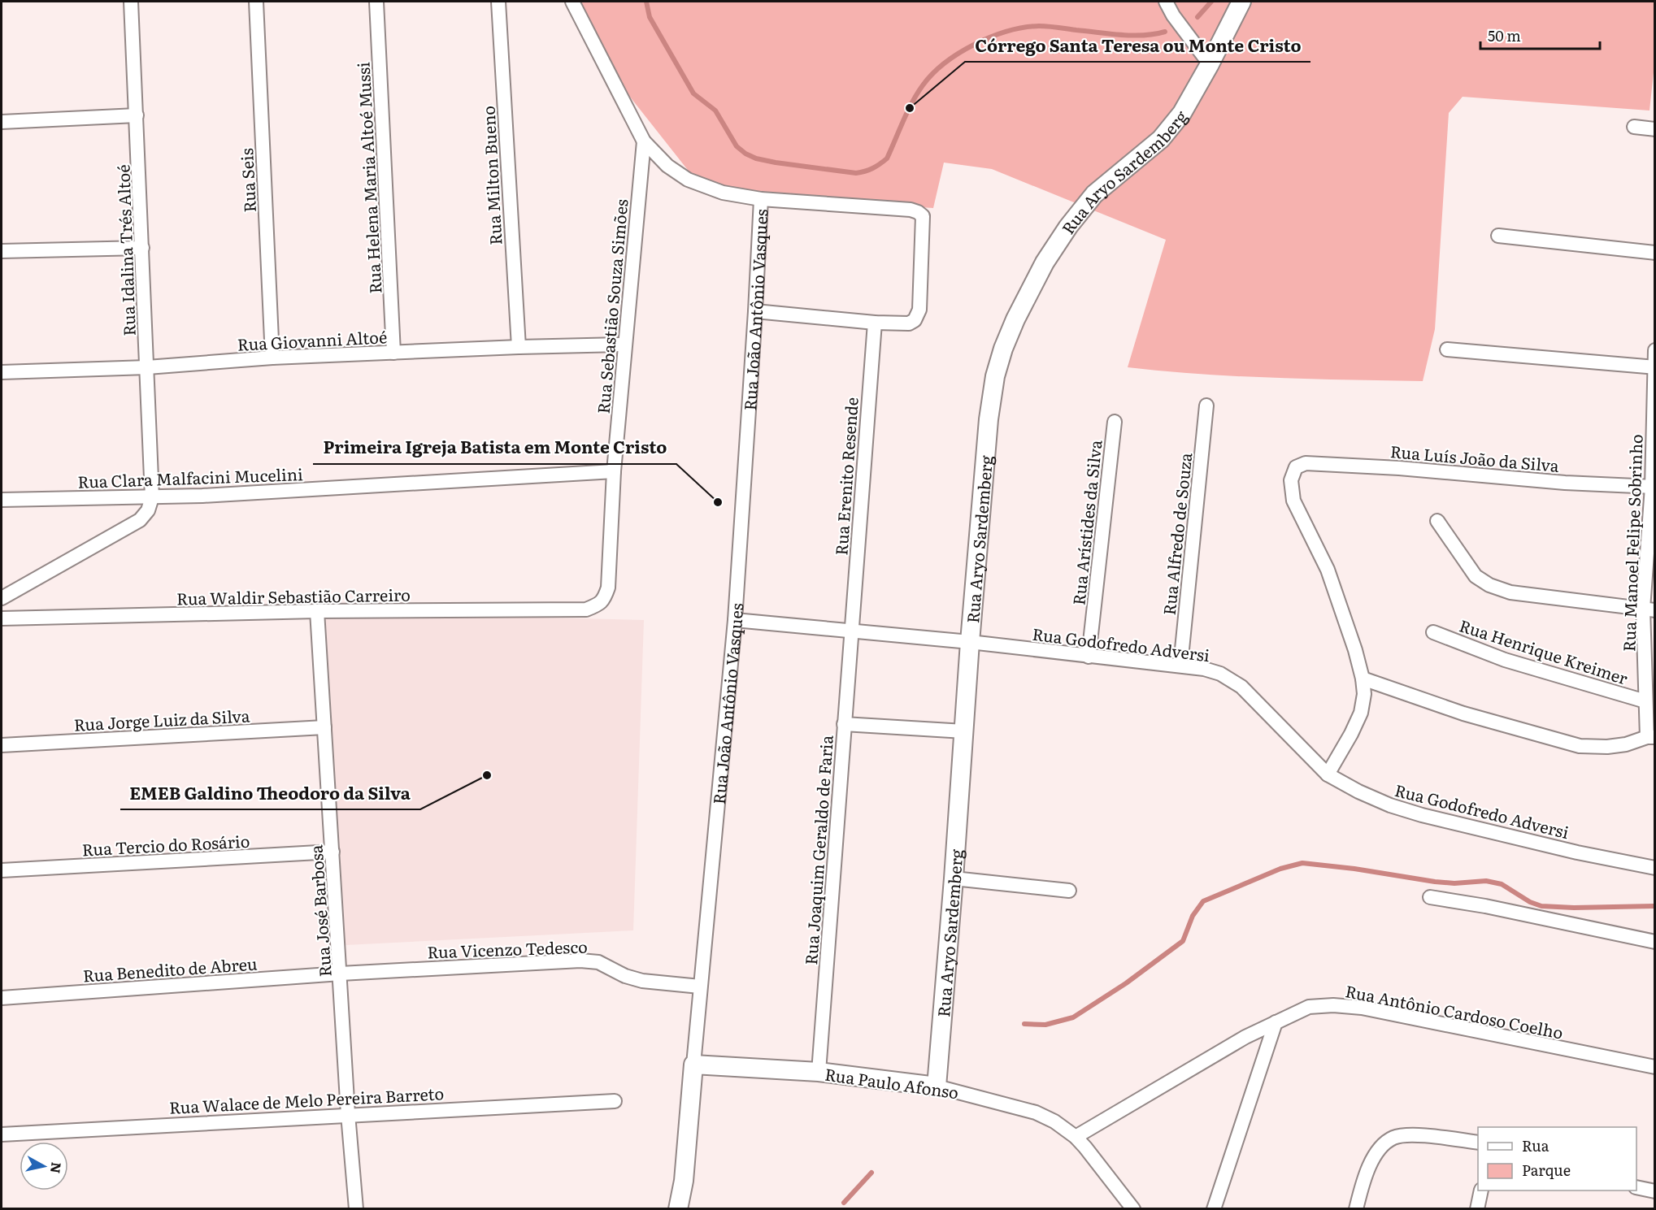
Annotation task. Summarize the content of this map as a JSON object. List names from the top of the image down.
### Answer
{
  "streets": {
    "street": [
      "Rua Aryo Sardemberg",
      "Rua Milton Bueno",
      "Rua Helena Maria Altoé Mussi",
      "Rua Seis",
      "Rua Idalina Trés Altoé",
      "Rua Sebastião Souza Simões",
      "Rua João Antônio Vasques",
      "Rua Giovanni Altoé",
      "Rua Luís João da Silva",
      "Rua Erenito Resende",
      "Rua Clara Malfacini Mucelini",
      "Rua Arístides da Silva",
      "Rua Alfredo de Souza",
      "Rua Manoel Felipe Sobrinho",
      "Rua Waldir Sebastião Carreiro",
      "Rua Godofredo Adversi",
      "Rua Henrique Kreimer",
      "Rua Jorge Luiz da Silva",
      "Rua Tercio do Rosário",
      "Rua Joaquim Geraldo de Faria",
      "Rua José Barbosa",
      "Rua Vicenzo Tedesco",
      "Rua Benedito de Abreu",
      "Rua Antônio Cardoso Coelho",
      "Rua Paulo Afonso",
      "Rua Walace de Melo Pereira Barreto"
    ]
  },
  "crossings": [
    ["Rua Aryo Sardemberg", "Rua Godofredo Adversi"],
    ["Rua Aryo Sardemberg", "Rua Paulo Afonso"],
    ["Rua Milton Bueno", "Rua Giovanni Altoé"],
    ["Rua Helena Maria Altoé Mussi", "Rua Giovanni Altoé"],
    ["Rua Seis", "Rua Giovanni Altoé"],
    ["Rua Idalina Trés Altoé", "Rua Giovanni Altoé"],
    ["Rua Idalina Trés Altoé", "Rua Clara Malfacini Mucelini"],
    ["Rua Sebastião Souza Simões", "Rua Giovanni Altoé"],
    ["Rua Sebastião Souza Simões", "Rua Clara Malfacini Mucelini"],
    ["Rua Sebastião Souza Simões", "Rua Waldir Sebastião Carreiro"],
    ["Rua João Antônio Vasques", "Rua Godofredo Adversi"],
    ["Rua João Antônio Vasques", "Rua Vicenzo Tedesco"],
    ["Rua João Antônio Vasques", "Rua Paulo Afonso"],
    ["Rua Luís João da Silva", "Rua Manoel Felipe Sobrinho"],
    ["Rua Erenito Resende", "Rua Godofredo Adversi"],
    ["Rua Erenito Resende", "Rua Joaquim Geraldo de Faria"],
    ["Rua Arístides da Silva", "Rua Godofredo Adversi"],
    ["Rua Alfredo de Souza", "Rua Godofredo Adversi"],
    ["Rua Manoel Felipe Sobrinho", "Rua Henrique Kreimer"],
    ["Rua Waldir Sebastião Carreiro", "Rua José Barbosa"],
    ["Rua Godofredo Adversi", "Rua Joaquim Geraldo de Faria"],
    ["Rua Jorge Luiz da Silva", "Rua José Barbosa"],
    ["Rua Tercio do Rosário", "Rua José Barbosa"],
    ["Rua Joaquim Geraldo de Faria", "Rua Paulo Afonso"],
    ["Rua José Barbosa", "Rua Vicenzo Tedesco"],
    ["Rua José Barbosa", "Rua Benedito de Abreu"],
    ["Rua José Barbosa", "Rua Walace de Melo Pereira Barreto"],
    ["Rua Vicenzo Tedesco", "Rua Benedito de Abreu"],
    ["Rua Antônio Cardoso Coelho", "Rua Paulo Afonso"]
  ],
  "places": ["Córrego Santa Teresa ou Monte Cristo", "Primeira Igreja Batista em Monte Cristo", "EMEB Galdino Theodoro da Silva"],
  "legend": ["Rua", "Parque"],
  "scale_bar": "50 m",
  "north": "right"
}
